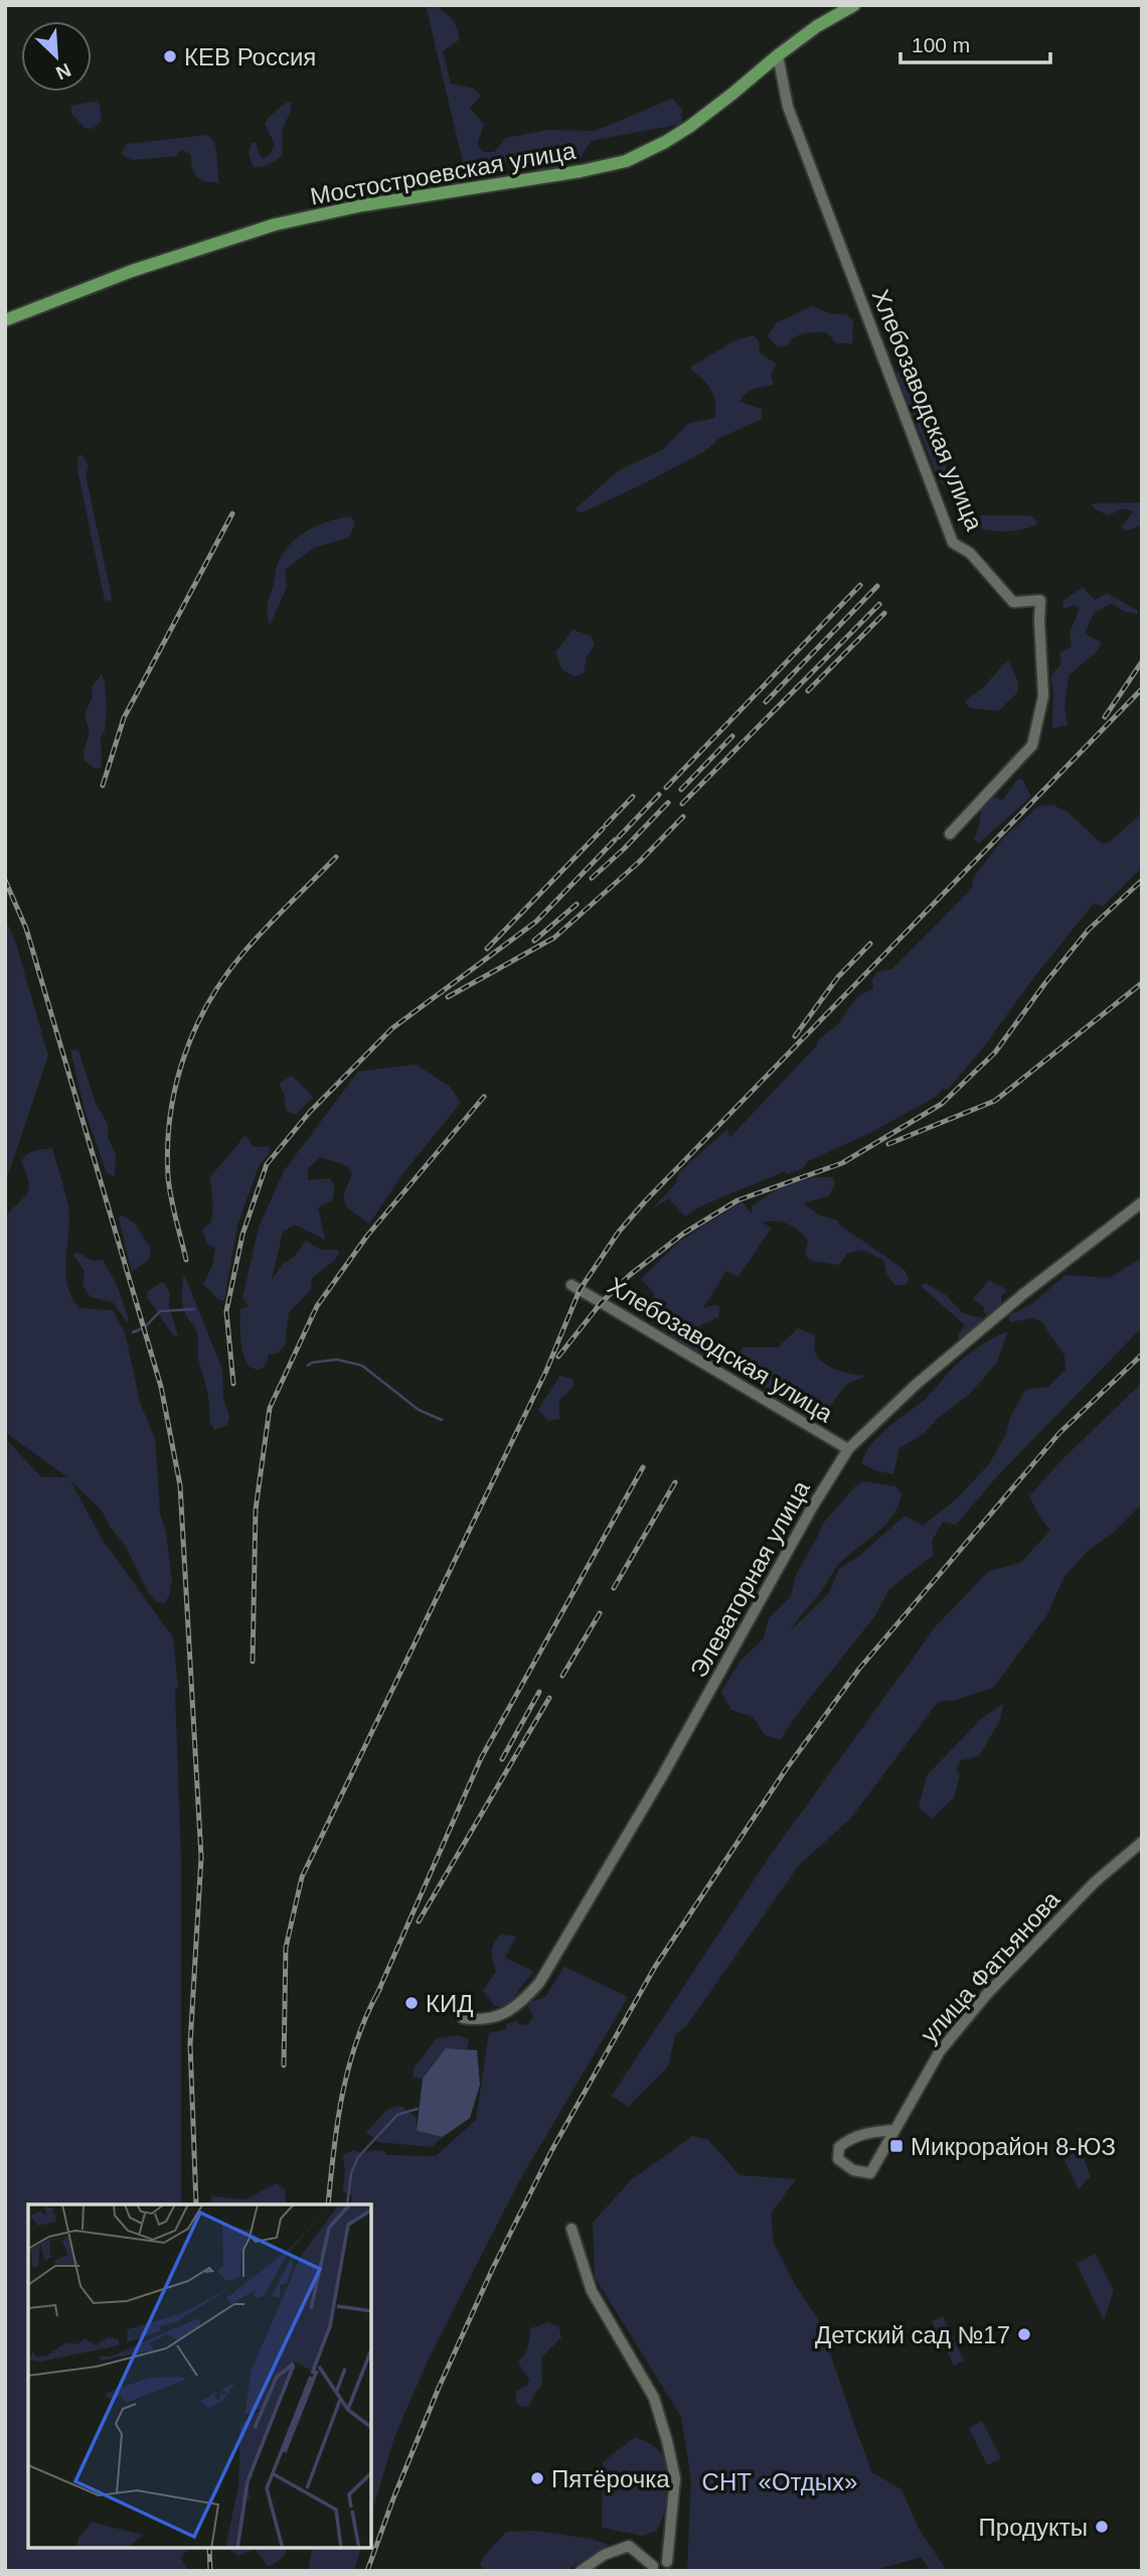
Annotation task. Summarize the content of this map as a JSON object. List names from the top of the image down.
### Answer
{
  "streets": {
    "main road": ["Мостостроевская улица"],
    "street": ["Хлебозаводская улица", "Элеваторная улица", "улица Фатьянова"]
  },
  "crossings": [
    ["Мостостроевская улица", "Хлебозаводская улица"],
    ["Хлебозаводская улица", "Элеваторная улица"]
  ],
  "parks": ["СНТ «Отдых»"],
  "places": {
    "other": [
      "КЕВ Россия",
      "КИД",
      "Детский сад №17",
      "Пятёрочка",
      "Продукты"
    ],
    "transit": ["Микрорайон 8-ЮЗ"]
  },
  "scale_bar": "100 m",
  "north": "bottom right"
}
